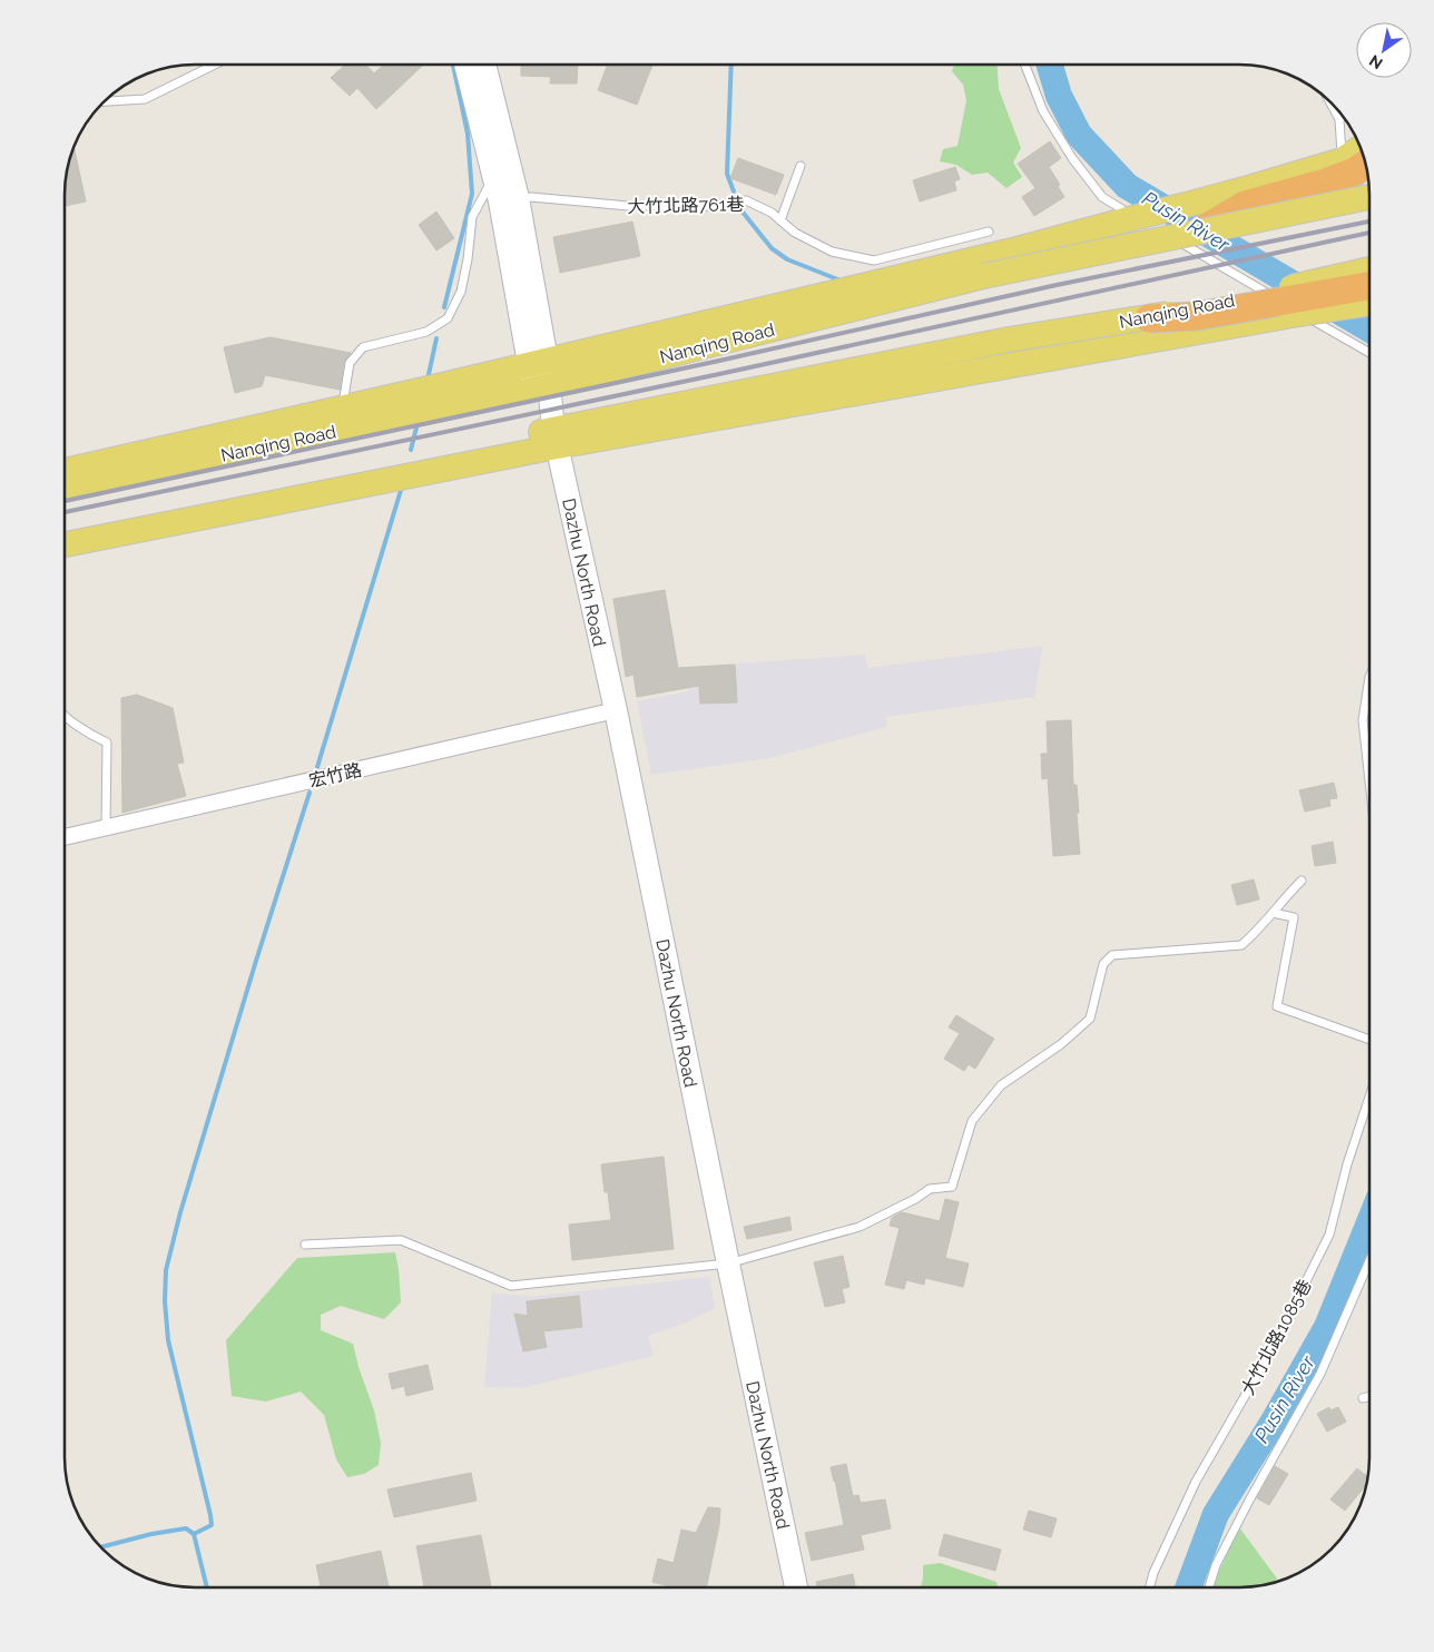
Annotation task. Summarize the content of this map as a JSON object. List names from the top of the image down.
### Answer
{
  "streets": {
    "main road": ["Nanqing Road"],
    "street": ["Dazhu North Road", "宏竹路"],
    "lane": ["大竹北路761巷", "大竹北路1085巷"]
  },
  "crossings": [
    ["大竹北路761巷", "Dazhu North Road"],
    ["Nanqing Road", "Dazhu North Road"],
    ["Dazhu North Road", "宏竹路"]
  ],
  "water": ["Pusin River"],
  "north": "bottom left"
}
